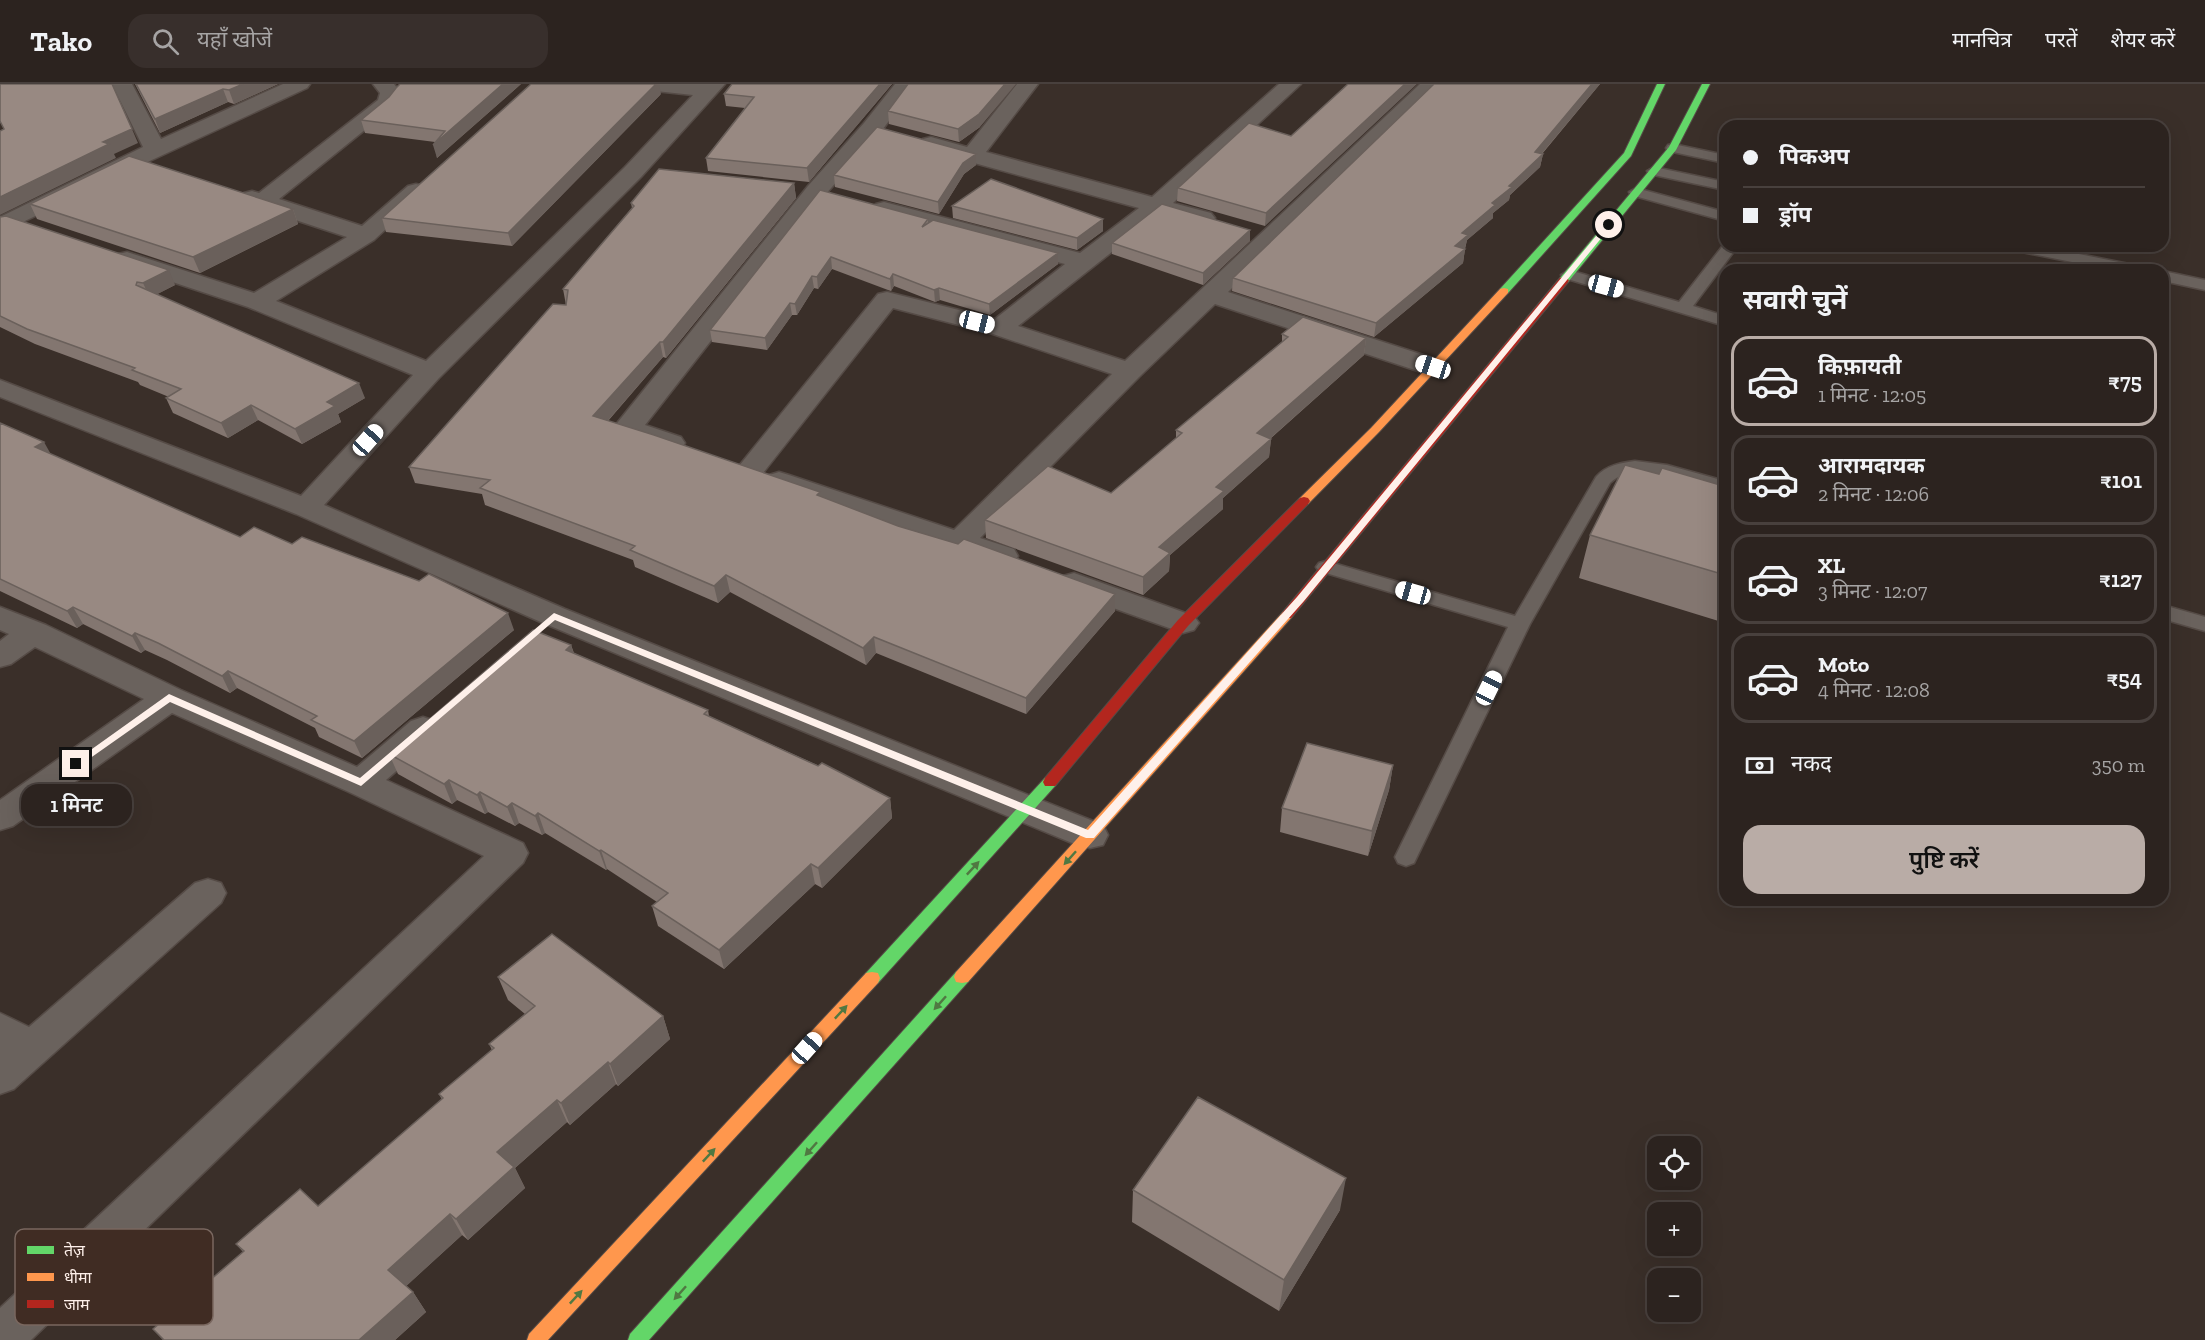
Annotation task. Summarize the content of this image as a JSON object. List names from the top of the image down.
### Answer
{
  "legend": ["तेज़", "धीमा", "जाम"],
  "page": {
    "header": "Tako",
    "search": "यहाँ खोजें",
    "nav": ["मानचित्र", "परतें", "शेयर करें"],
    "banner": ["पिकअप", "ड्रॉप"],
    "heading": "सवारी चुनें",
    "list": [
      {
        "name": "किफ़ायती",
        "note": "1 मिनट · 12:05",
        "value": "₹75"
      },
      {
        "name": "आरामदायक",
        "note": "2 मिनट · 12:06",
        "value": "₹101"
      },
      {
        "name": "XL",
        "note": "3 मिनट · 12:07",
        "value": "₹127"
      },
      {
        "name": "Moto",
        "note": "4 मिनट · 12:08",
        "value": "₹54"
      }
    ],
    "pay": ["नकद", "350 m"],
    "bubble": "1 मिनट",
    "buttons": "पुष्टि करें",
    "map_buttons": ["+", "−"]
  }
}
